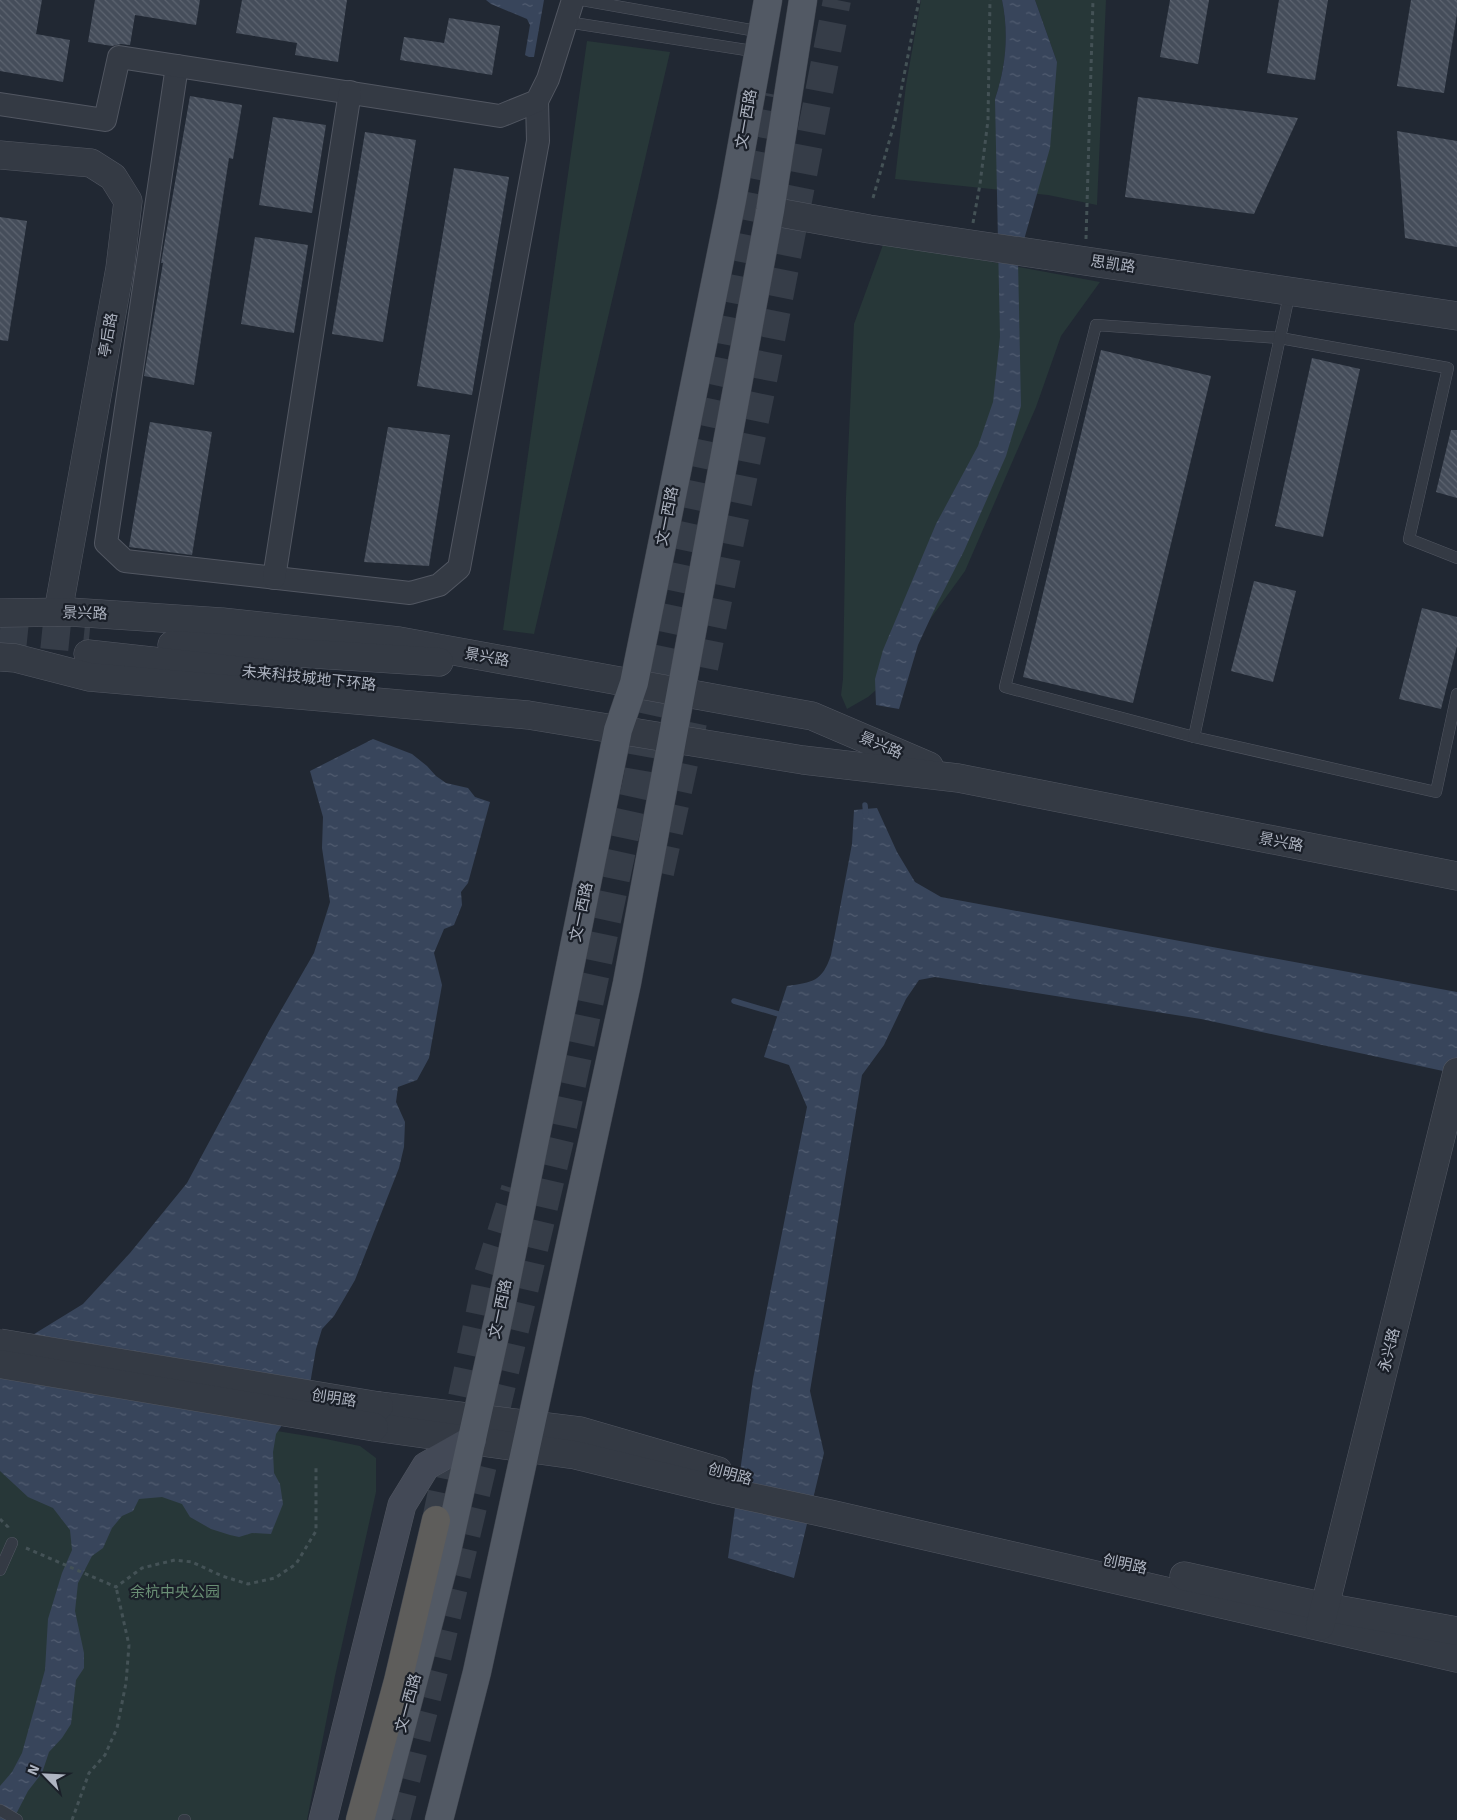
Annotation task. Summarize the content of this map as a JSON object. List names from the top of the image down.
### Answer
{
  "streets": {
    "main road": ["文一西路"],
    "street": [
      "思凯路",
      "亭后路",
      "景兴路",
      "未来科技城地下环路",
      "永兴路",
      "创明路"
    ]
  },
  "crossings": [
    ["文一西路", "景兴路"],
    ["文一西路", "创明路"],
    ["亭后路", "景兴路"],
    ["景兴路", "未来科技城地下环路"],
    ["永兴路", "创明路"]
  ],
  "parks": ["余杭中央公园"],
  "north": "top left"
}
